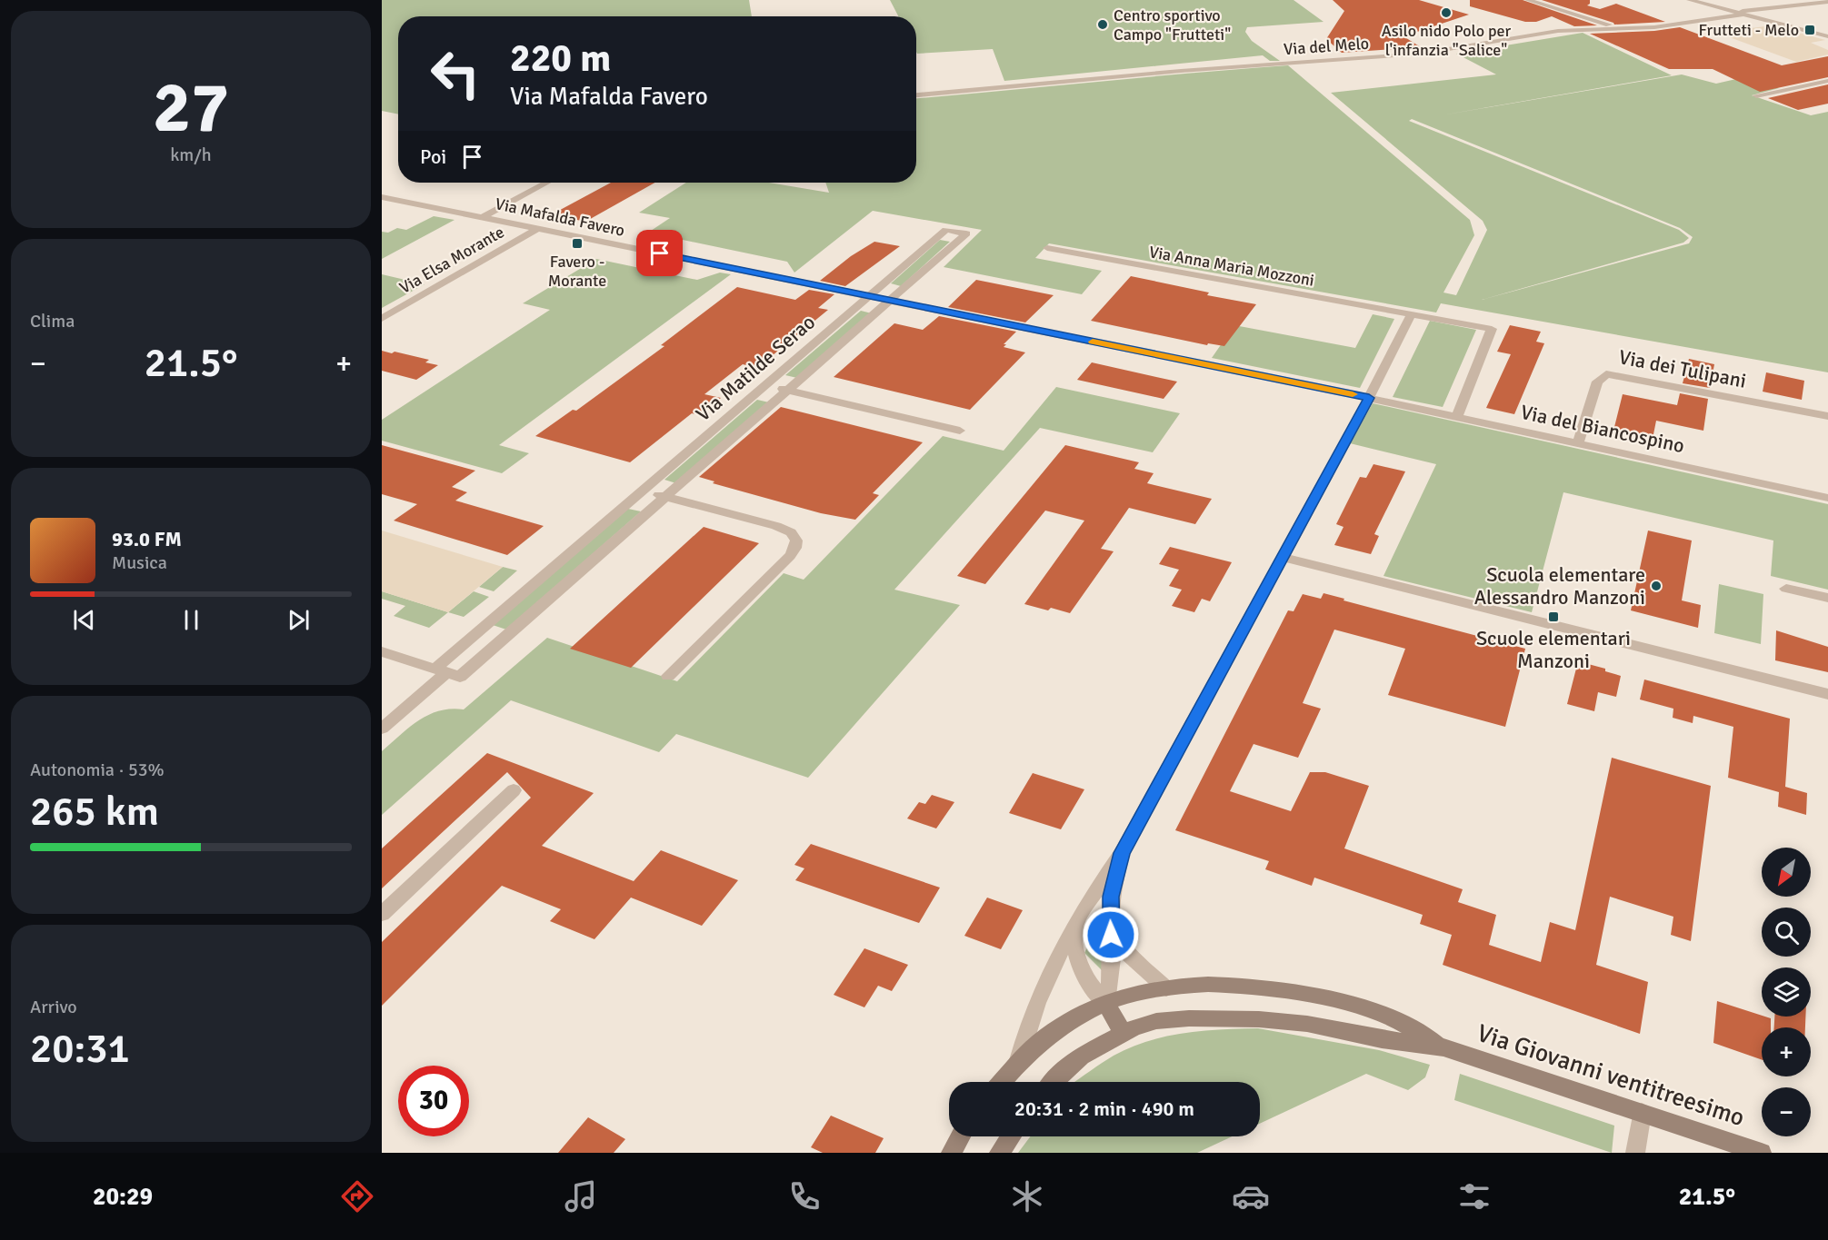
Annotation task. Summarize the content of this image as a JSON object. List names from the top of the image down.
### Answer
{
  "streets": {
    "street": [
      "Via del Melo",
      "Via Mafalda Favero",
      "Via Elsa Morante",
      "Via Anna Maria Mozzoni",
      "Via Matilde Serao",
      "Via dei Tulipani",
      "Via del Biancospino",
      "Via Giovanni ventitreesimo"
    ]
  },
  "crossings": [
    ["Via Mafalda Favero", "Via Elsa Morante"],
    ["Via Mafalda Favero", "Via Matilde Serao"],
    ["Via Mafalda Favero", "Via del Biancospino"],
    ["Via Anna Maria Mozzoni", "Via del Biancospino"],
    ["Via dei Tulipani", "Via del Biancospino"]
  ],
  "places": {
    "other": ["Asilo nido Polo per l'infanzia \"Salice\"", "Centro sportivo Campo \"Frutteti\"", "Scuola elementare Alessandro Manzoni"],
    "transit": ["Frutteti - Melo", "Favero - Morante", "Scuole elementari Manzoni"]
  },
  "north": "bottom left",
  "page": {
    "tile": [
      ["27", "km/h"],
      "Clima",
      ["Autonomia · 53%", "265 km"],
      ["Arrivo", "20:31"]
    ],
    "turn": ["220 m", "Via Mafalda Favero"],
    "then": "Poi",
    "heat": ["−", "21.5°", "+"],
    "song": ["93.0 FM", "Musica"],
    "map_buttons": ["+", "−"],
    "limit": "30",
    "trip": "20:31 · 2 min · 490 m",
    "tabs": ["20:29", "21.5°"]
  }
}
